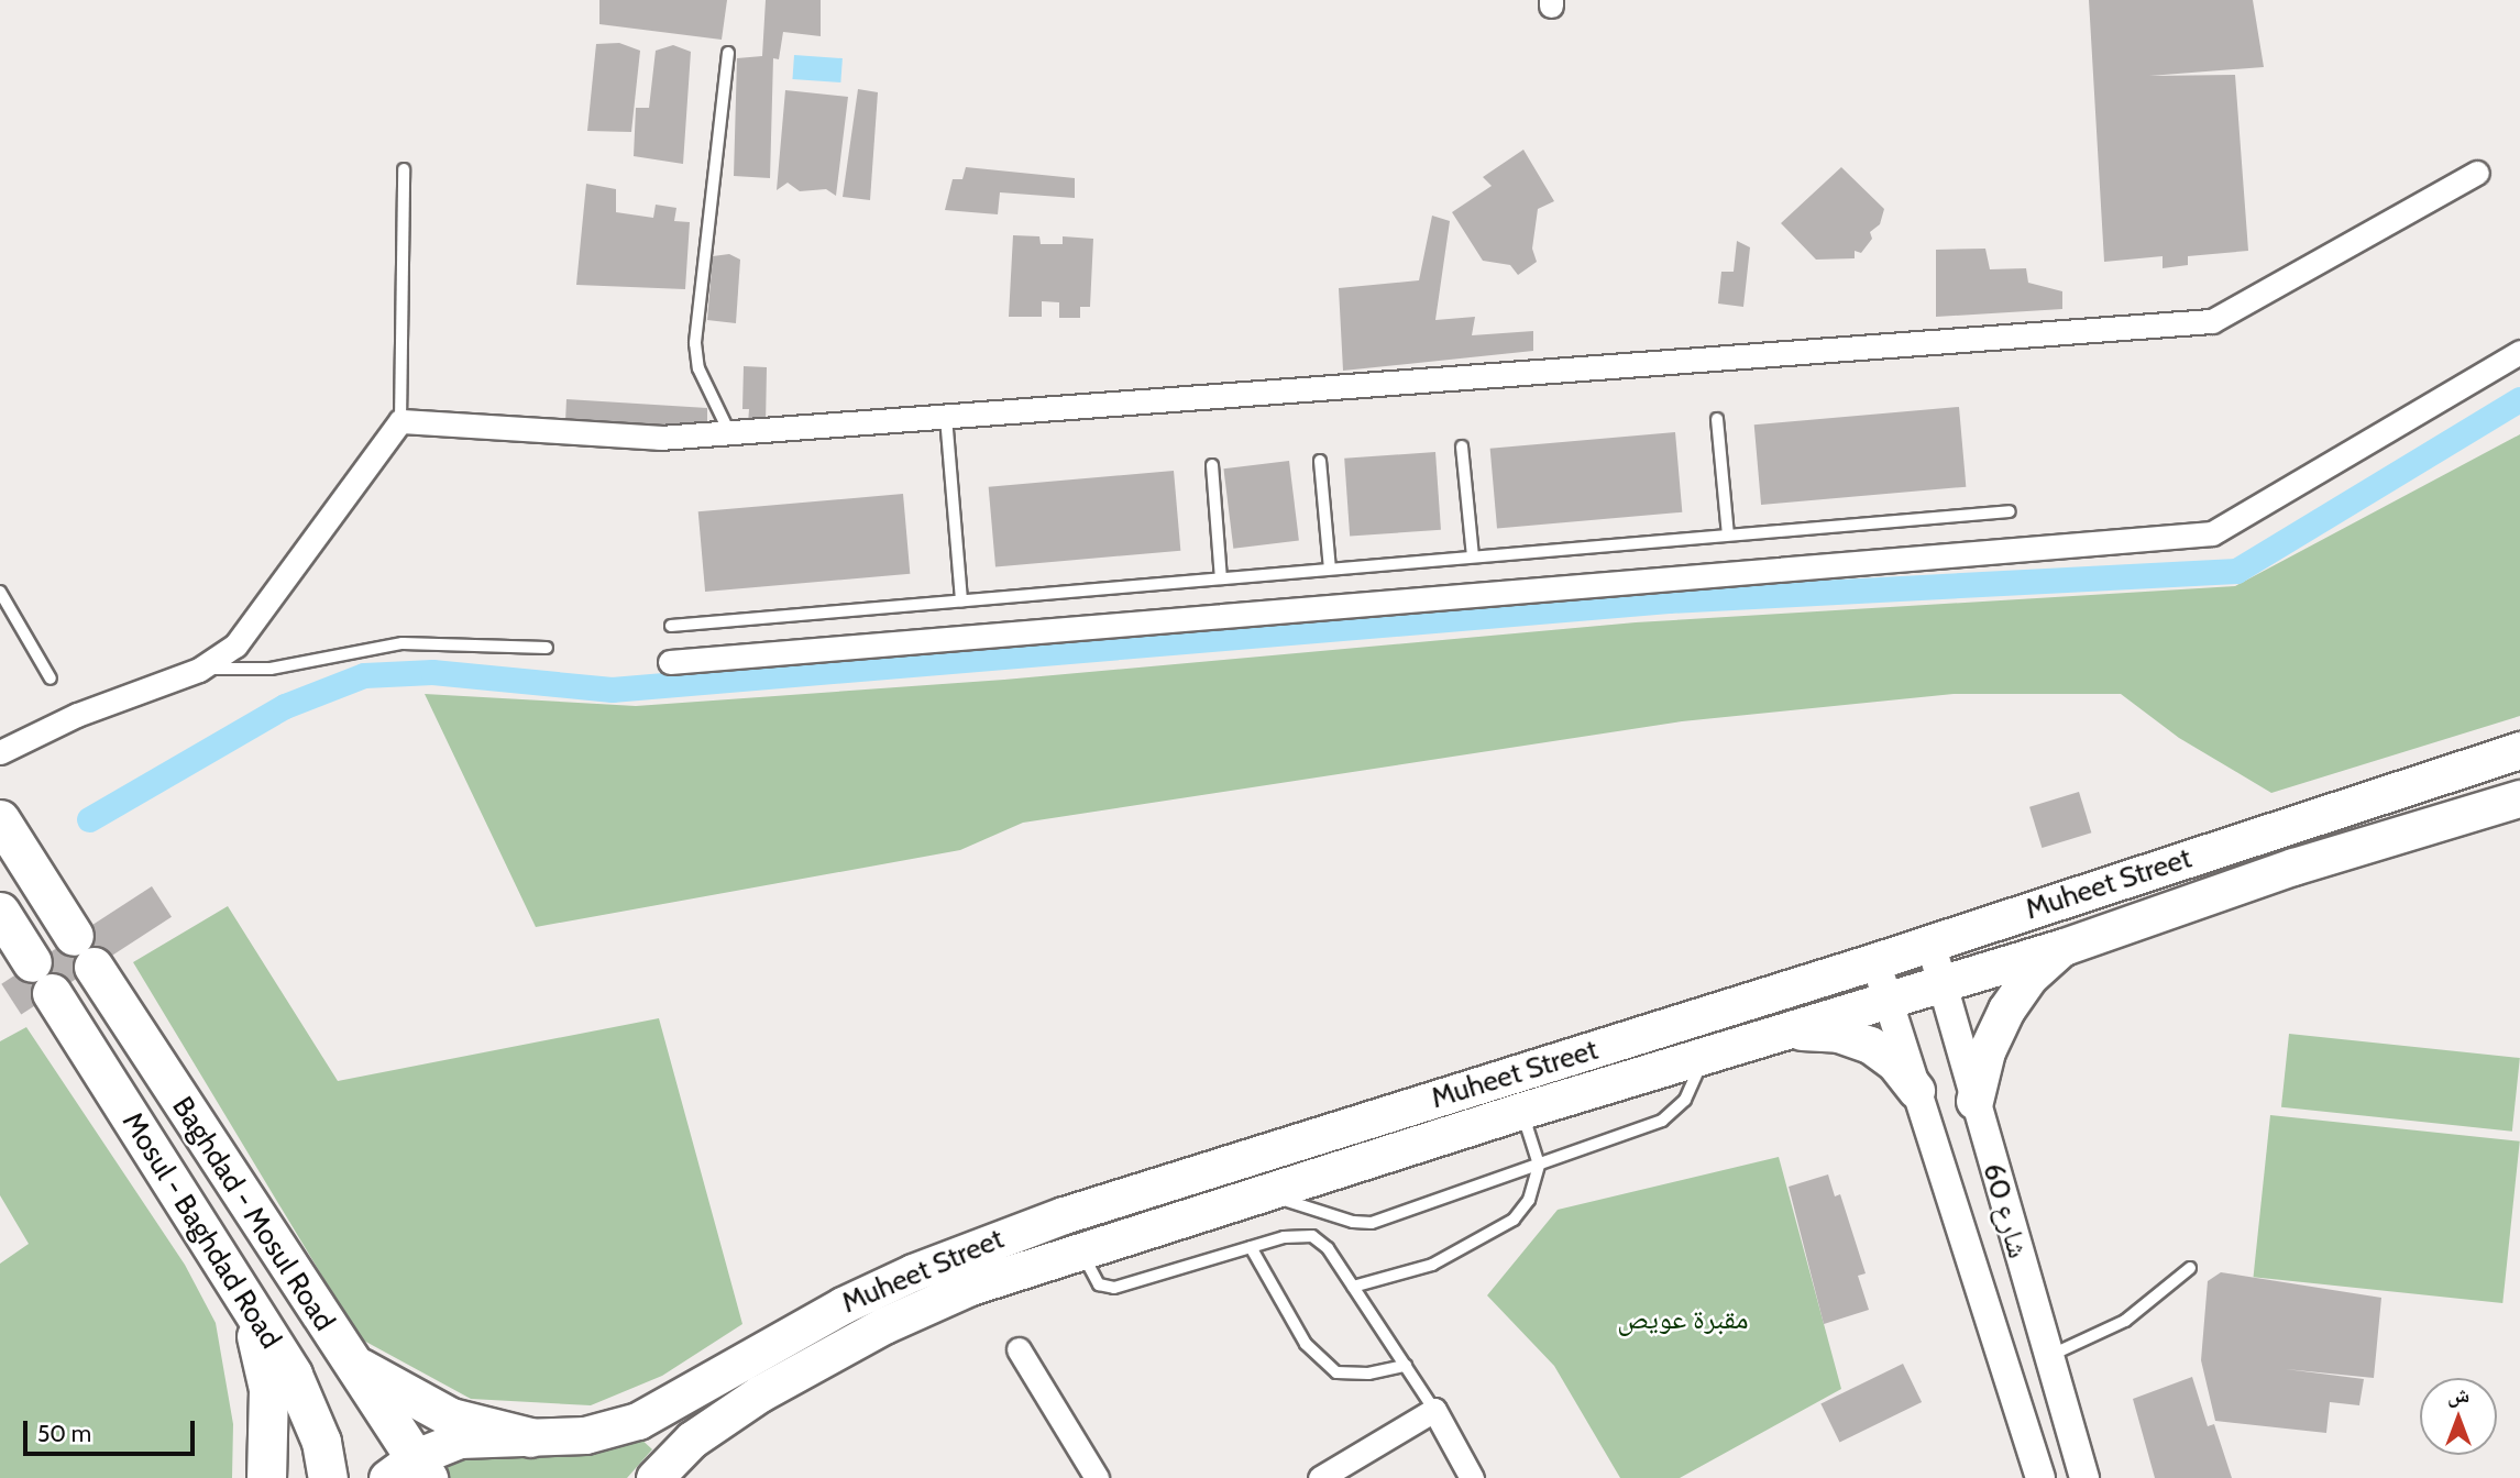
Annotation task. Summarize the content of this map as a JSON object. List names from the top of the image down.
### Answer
{
  "streets": {
    "highway": ["Baghdad - Mosul Road", "Mosul - Baghdad Road"],
    "main road": ["Muheet Street"],
    "street": ["شارع 60"]
  },
  "crossings": [
    ["Muheet Street", "شارع 60"],
    ["Muheet Street", "Baghdad - Mosul Road"]
  ],
  "parks": ["مقبرة عويص"],
  "scale_bar": "50 m",
  "north": "top"
}
